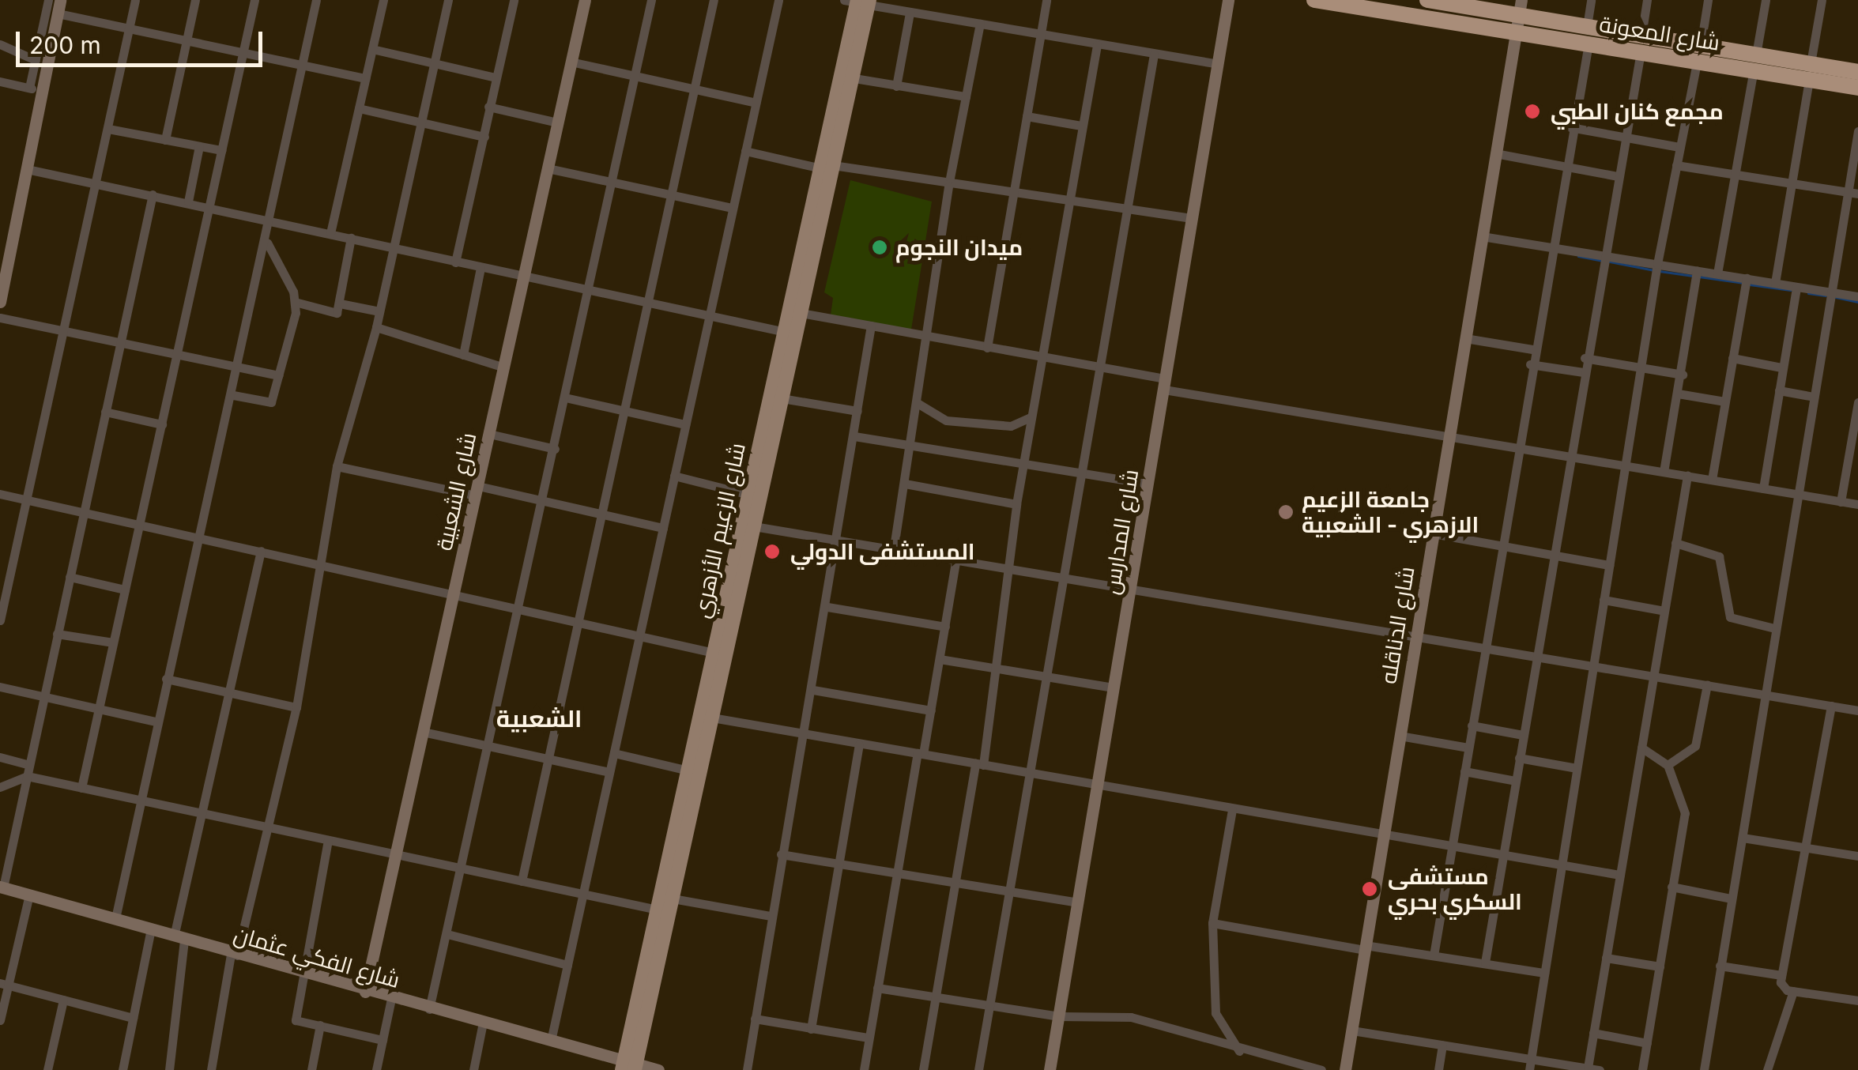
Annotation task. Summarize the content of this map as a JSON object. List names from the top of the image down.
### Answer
{
  "streets": {
    "highway": ["شارع المعونة"],
    "main road": ["شارع الزعيم الأزهري"],
    "street": [
      "شارع الشعبية",
      "شارع المدارس",
      "شارع الدناقله",
      "شارع الفكي عثمان"
    ]
  },
  "crossings": [
    ["شارع المعونة", "شارع الدناقله"],
    ["شارع الشعبية", "شارع الفكي عثمان"],
    ["شارع الزعيم الأزهري", "شارع الفكي عثمان"]
  ],
  "districts": ["الشعبية"],
  "places": [
    "مجمع كنان الطبي",
    "ميدان النجوم",
    "جامعة الزعيم الازهري - الشعبية",
    "المستشفى الدولي",
    "مستشفى السكري بحري"
  ],
  "scale_bar": "200 m"
}
